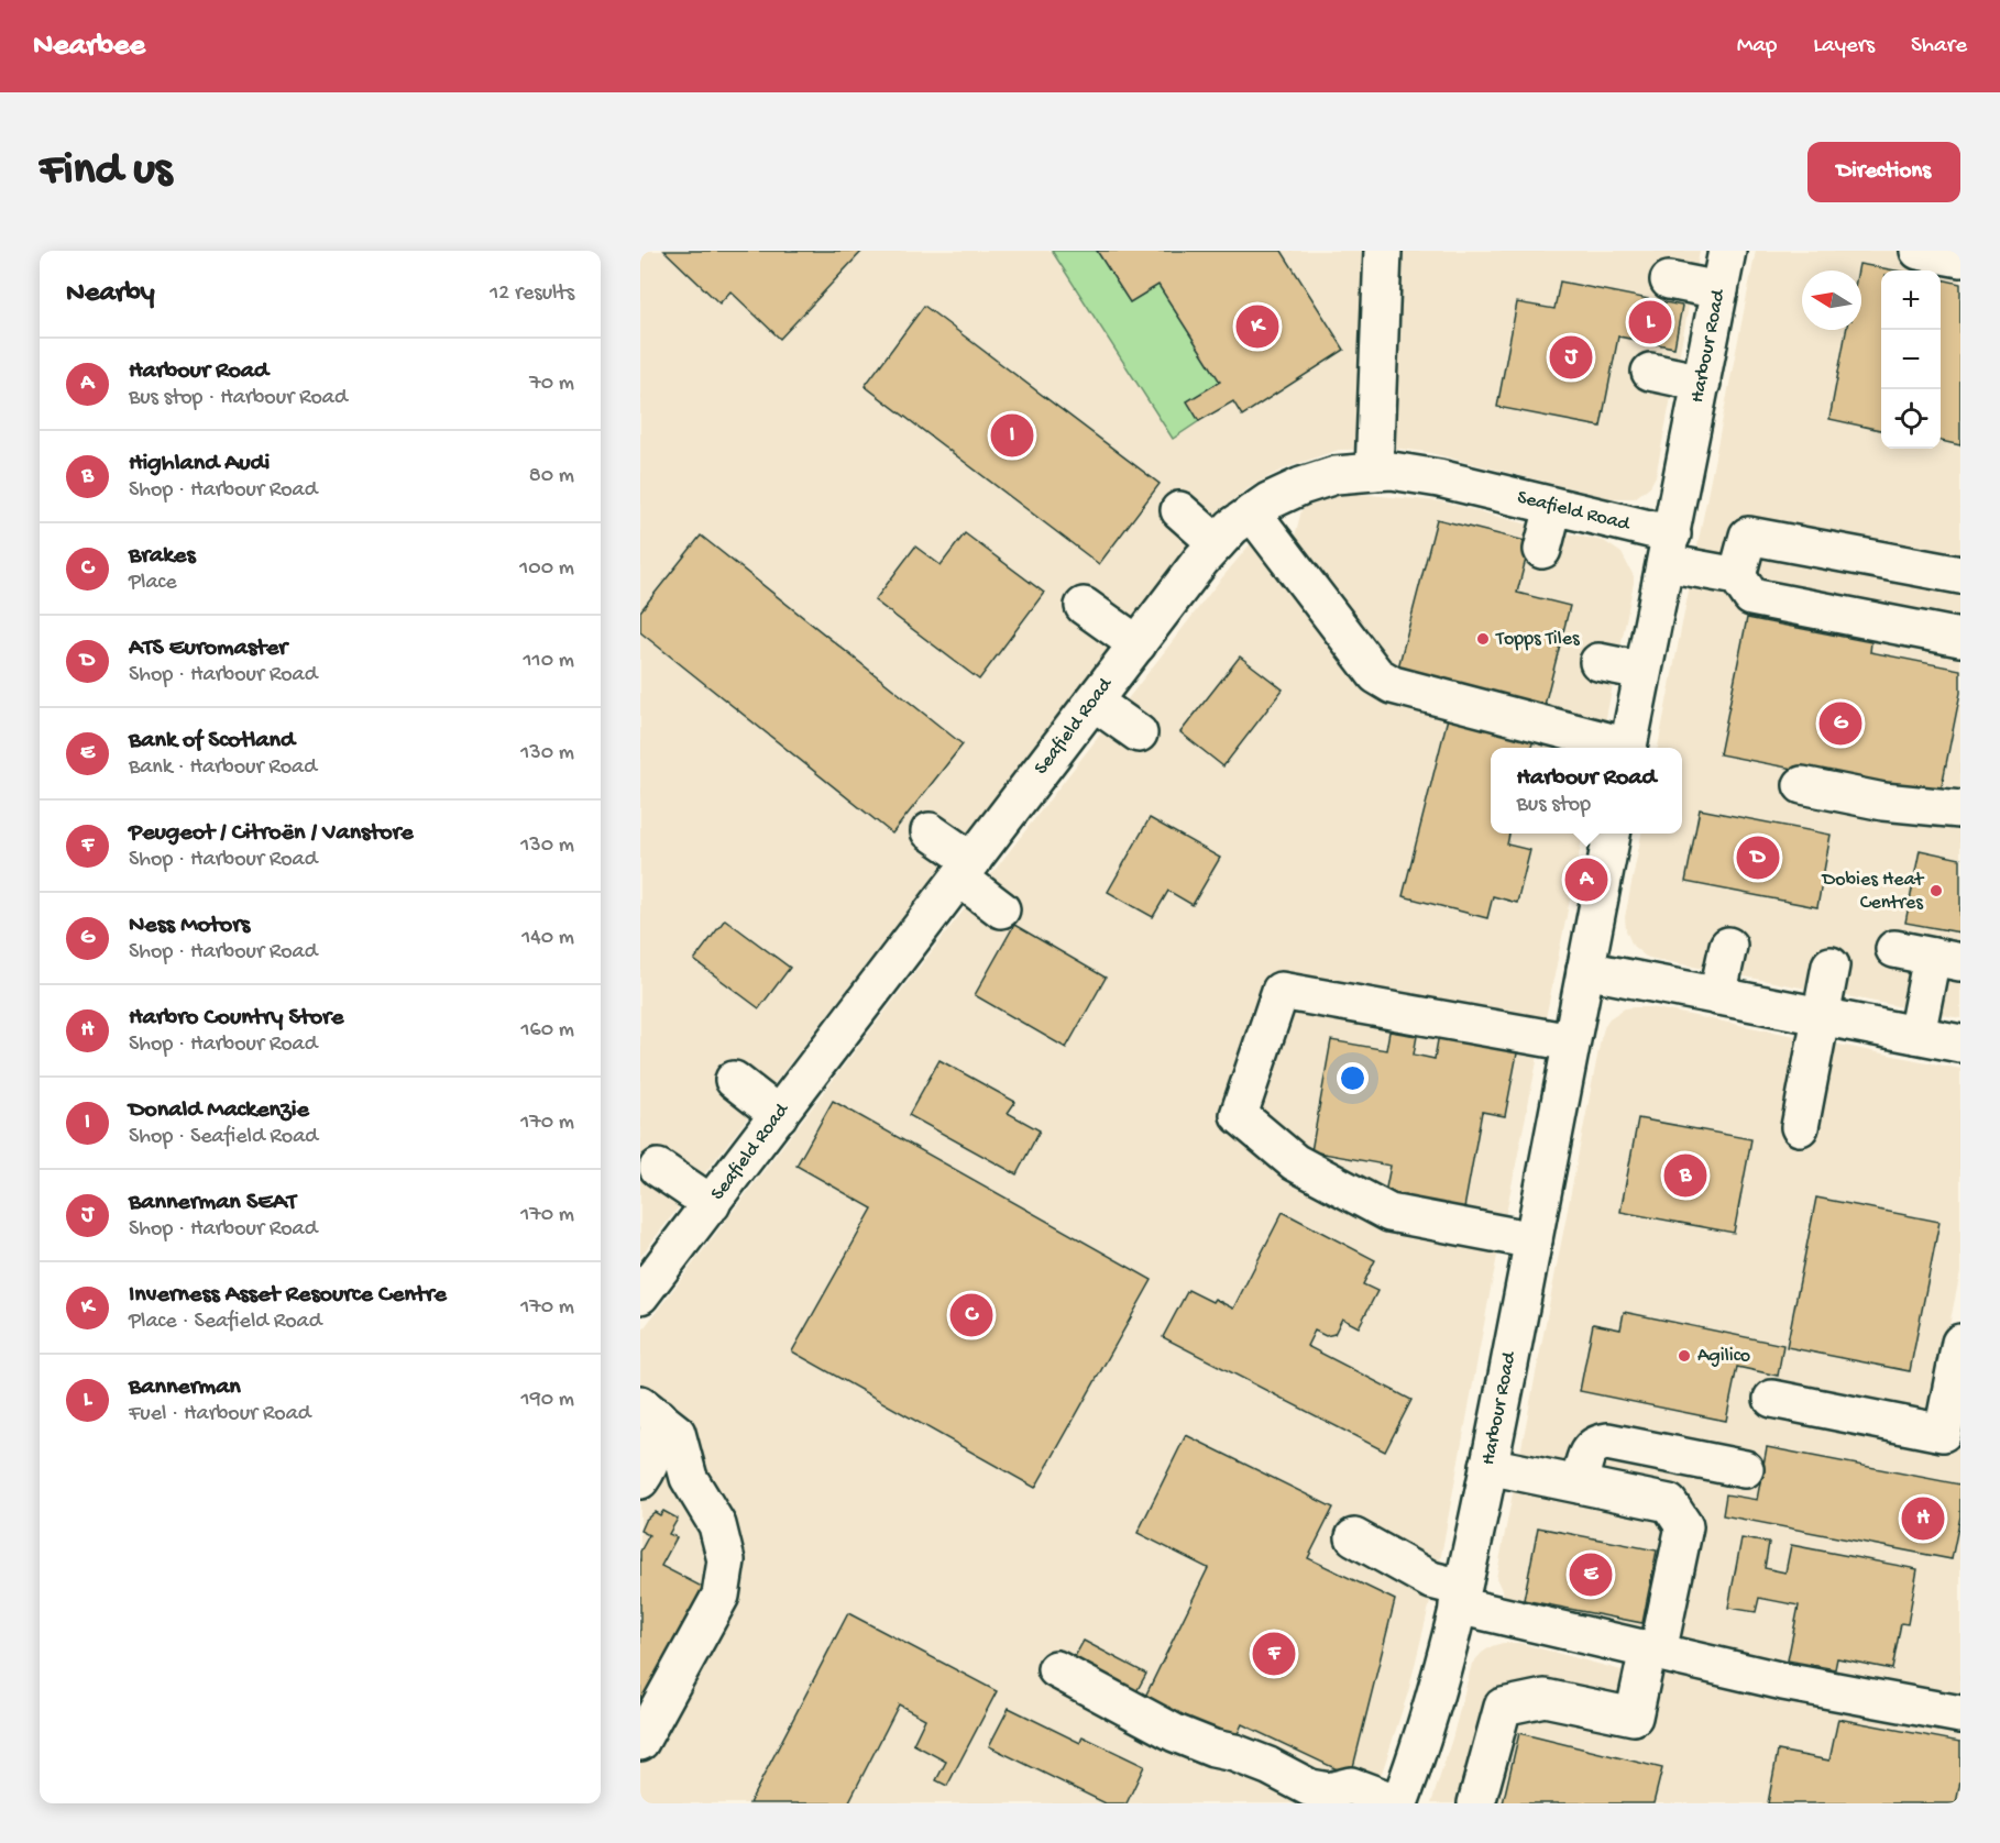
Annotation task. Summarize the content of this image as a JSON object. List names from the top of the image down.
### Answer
{
  "streets": {
    "street": ["Harbour Road", "Seafield Road"]
  },
  "crossings": [
    ["Harbour Road", "Seafield Road"]
  ],
  "places": ["Topps Tiles", "Dobies Heat Centres", "Agilico"],
  "north": "left",
  "page": {
    "header": "Nearbee",
    "nav": ["Map", "Layers", "Share"],
    "buttons": "Directions",
    "title": "Find us",
    "heading": ["Nearby", "12 results"],
    "map_buttons": ["+", "−"],
    "pins": [
      "L",
      "K",
      "J",
      "I",
      "G",
      "D",
      "A",
      "B",
      "C",
      "H",
      "E",
      "F"
    ],
    "list": [
      {
        "mark": "A",
        "name": "Harbour Road",
        "note": "Bus stop · Harbour Road",
        "value": "70 m"
      },
      {
        "mark": "B",
        "name": "Highland Audi",
        "note": "Shop · Harbour Road",
        "value": "80 m"
      },
      {
        "mark": "C",
        "name": "Brakes",
        "note": "Place",
        "value": "100 m"
      },
      {
        "mark": "D",
        "name": "ATS Euromaster",
        "note": "Shop · Harbour Road",
        "value": "110 m"
      },
      {
        "mark": "E",
        "name": "Bank of Scotland",
        "note": "Bank · Harbour Road",
        "value": "130 m"
      },
      {
        "mark": "F",
        "name": "Peugeot / Citroën / Vanstore",
        "note": "Shop · Harbour Road",
        "value": "130 m"
      },
      {
        "mark": "G",
        "name": "Ness Motors",
        "note": "Shop · Harbour Road",
        "value": "140 m"
      },
      {
        "mark": "H",
        "name": "Harbro Country Store",
        "note": "Shop · Harbour Road",
        "value": "160 m"
      },
      {
        "mark": "I",
        "name": "Donald Mackenzie",
        "note": "Shop · Seafield Road",
        "value": "170 m"
      },
      {
        "mark": "J",
        "name": "Bannerman SEAT",
        "note": "Shop · Harbour Road",
        "value": "170 m"
      },
      {
        "mark": "K",
        "name": "Inverness Asset Resource Centre",
        "note": "Place · Seafield Road",
        "value": "170 m"
      },
      {
        "mark": "L",
        "name": "Bannerman",
        "note": "Fuel · Harbour Road",
        "value": "190 m"
      }
    ],
    "popup": ["Harbour Road", "Bus stop"]
  }
}
